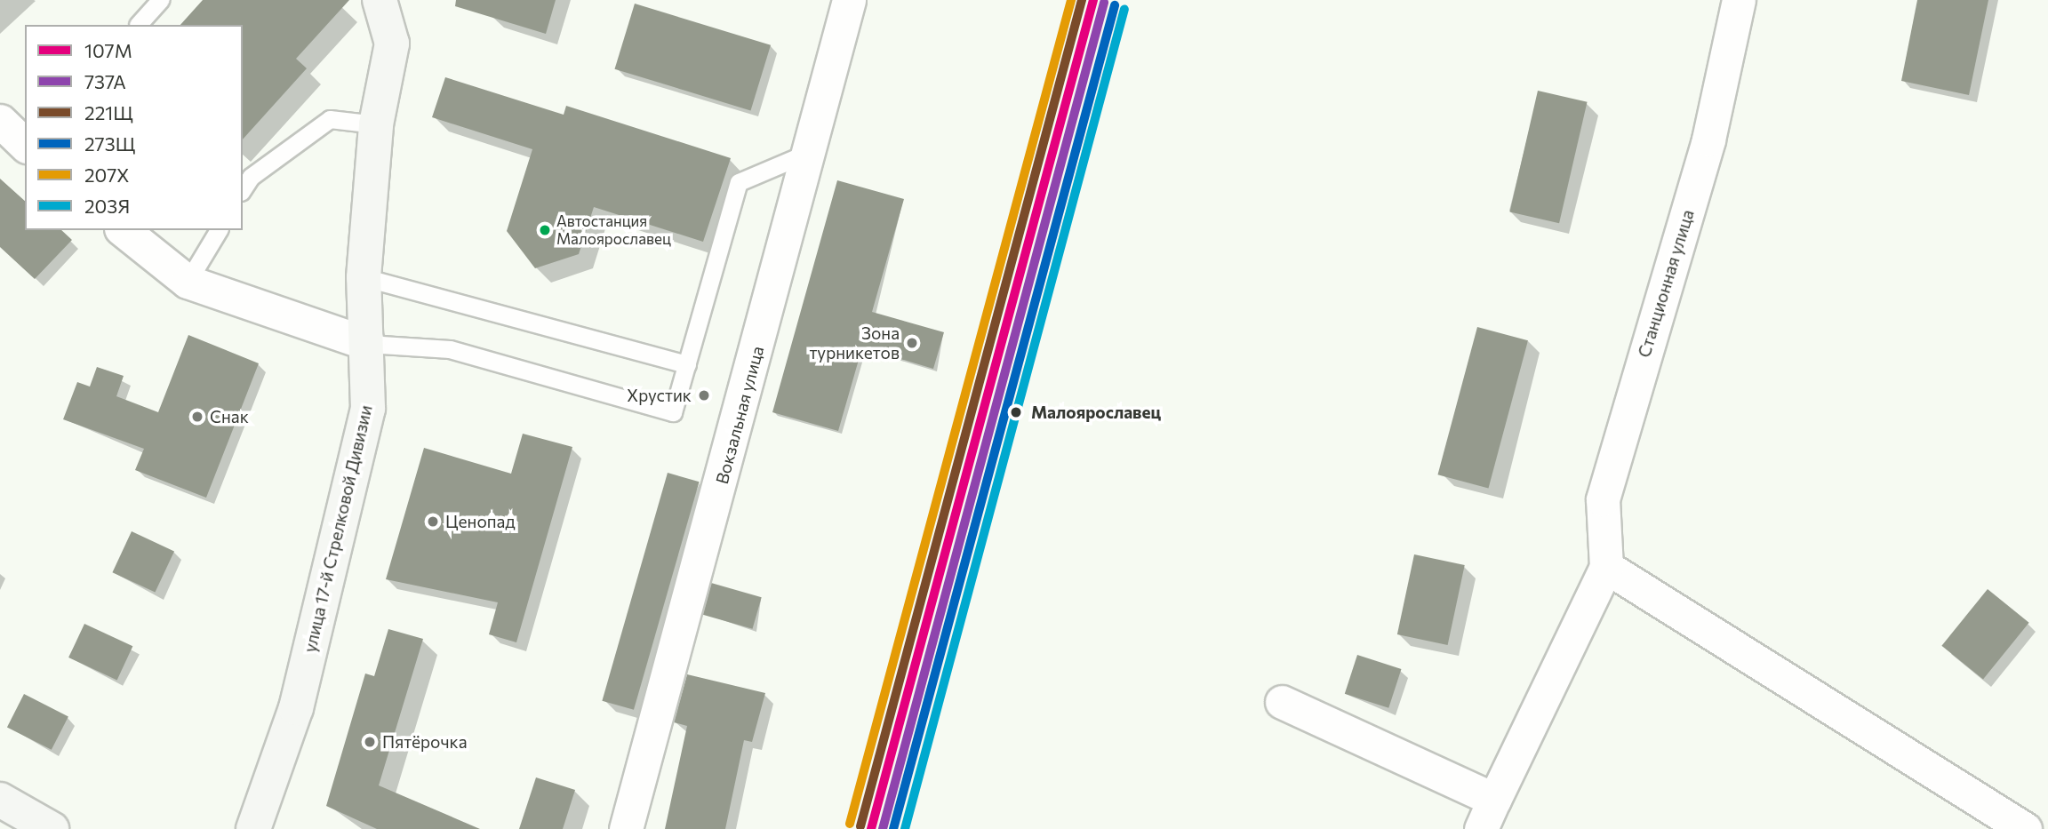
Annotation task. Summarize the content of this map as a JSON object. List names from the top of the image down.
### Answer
{
  "streets": {
    "main road": ["улица 17-й Стрелковой Дивизии"],
    "street": ["Станционная улица", "Вокзальная улица"]
  },
  "places": [
    "Автостанция Малоярославец",
    "Зона турникетов",
    "Хрустик",
    "Малоярославец",
    "Снак",
    "Ценопад",
    "Пятёрочка"
  ],
  "lines": [
    "transit line 107М",
    "transit line 221Щ",
    "transit line 207Х",
    "transit line 737А",
    "transit line 273Щ",
    "transit line 203Я"
  ],
  "legend": [
    "107М",
    "737А",
    "221Щ",
    "273Щ",
    "207Х",
    "203Я"
  ]
}
